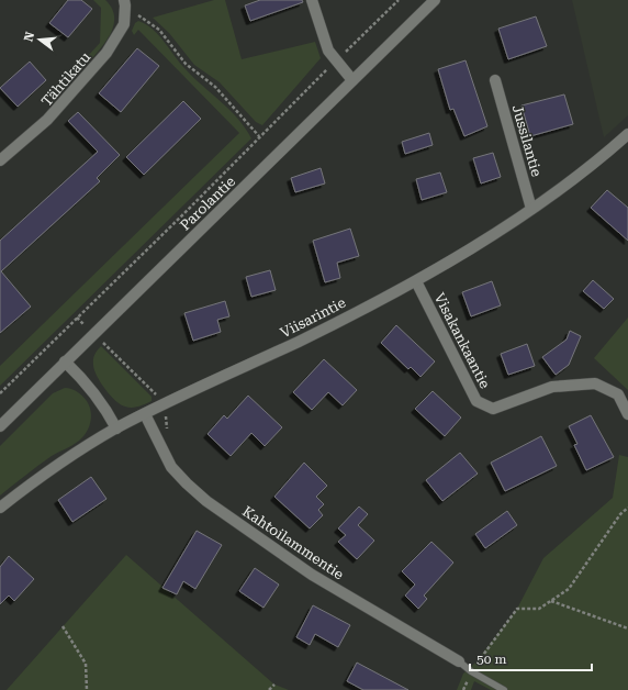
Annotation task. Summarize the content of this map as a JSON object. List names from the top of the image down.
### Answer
{
  "streets": {
    "street": [
      "Tähtikatu",
      "Jussilantie",
      "Parolantie",
      "Viisarintie",
      "Visakankaantie",
      "Kahtoilammentie"
    ]
  },
  "crossings": [
    ["Jussilantie", "Viisarintie"],
    ["Viisarintie", "Visakankaantie"],
    ["Viisarintie", "Kahtoilammentie"]
  ],
  "scale_bar": "50 m",
  "north": "left"
}
